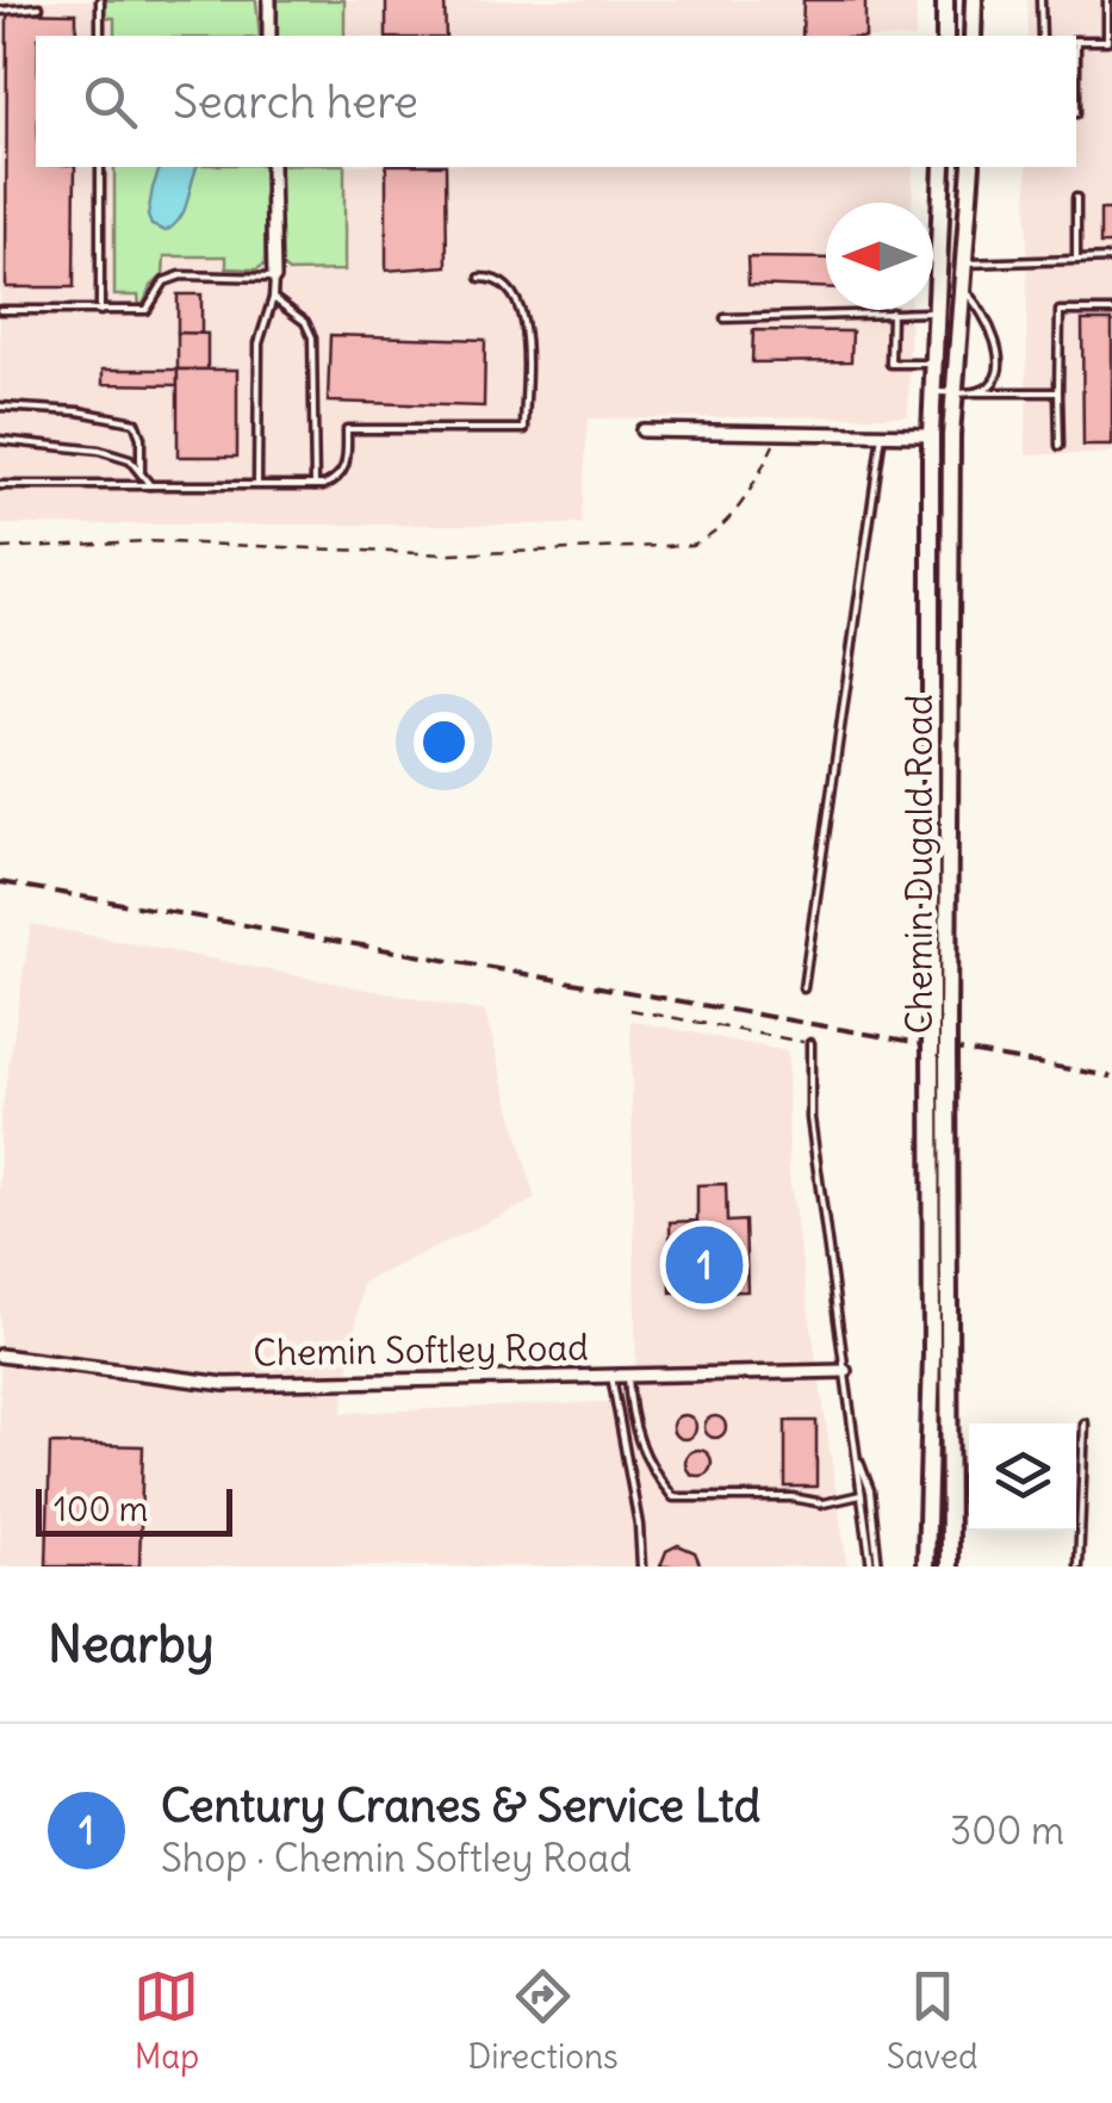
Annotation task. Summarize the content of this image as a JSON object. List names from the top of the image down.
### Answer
{
  "streets": {
    "main road": ["Chemin Dugald Road"],
    "street": ["Chemin Softley Road"]
  },
  "scale_bar": "100 m",
  "north": "left",
  "page": {
    "search": "Search here",
    "pins": "1",
    "scale": "100 m",
    "heading": "Nearby",
    "list": [
      {
        "mark": "1",
        "name": "Century Cranes & Service Ltd",
        "note": "Shop · Chemin Softley Road",
        "value": "300 m"
      }
    ],
    "nav": ["Map", "Directions", "Saved"]
  }
}
